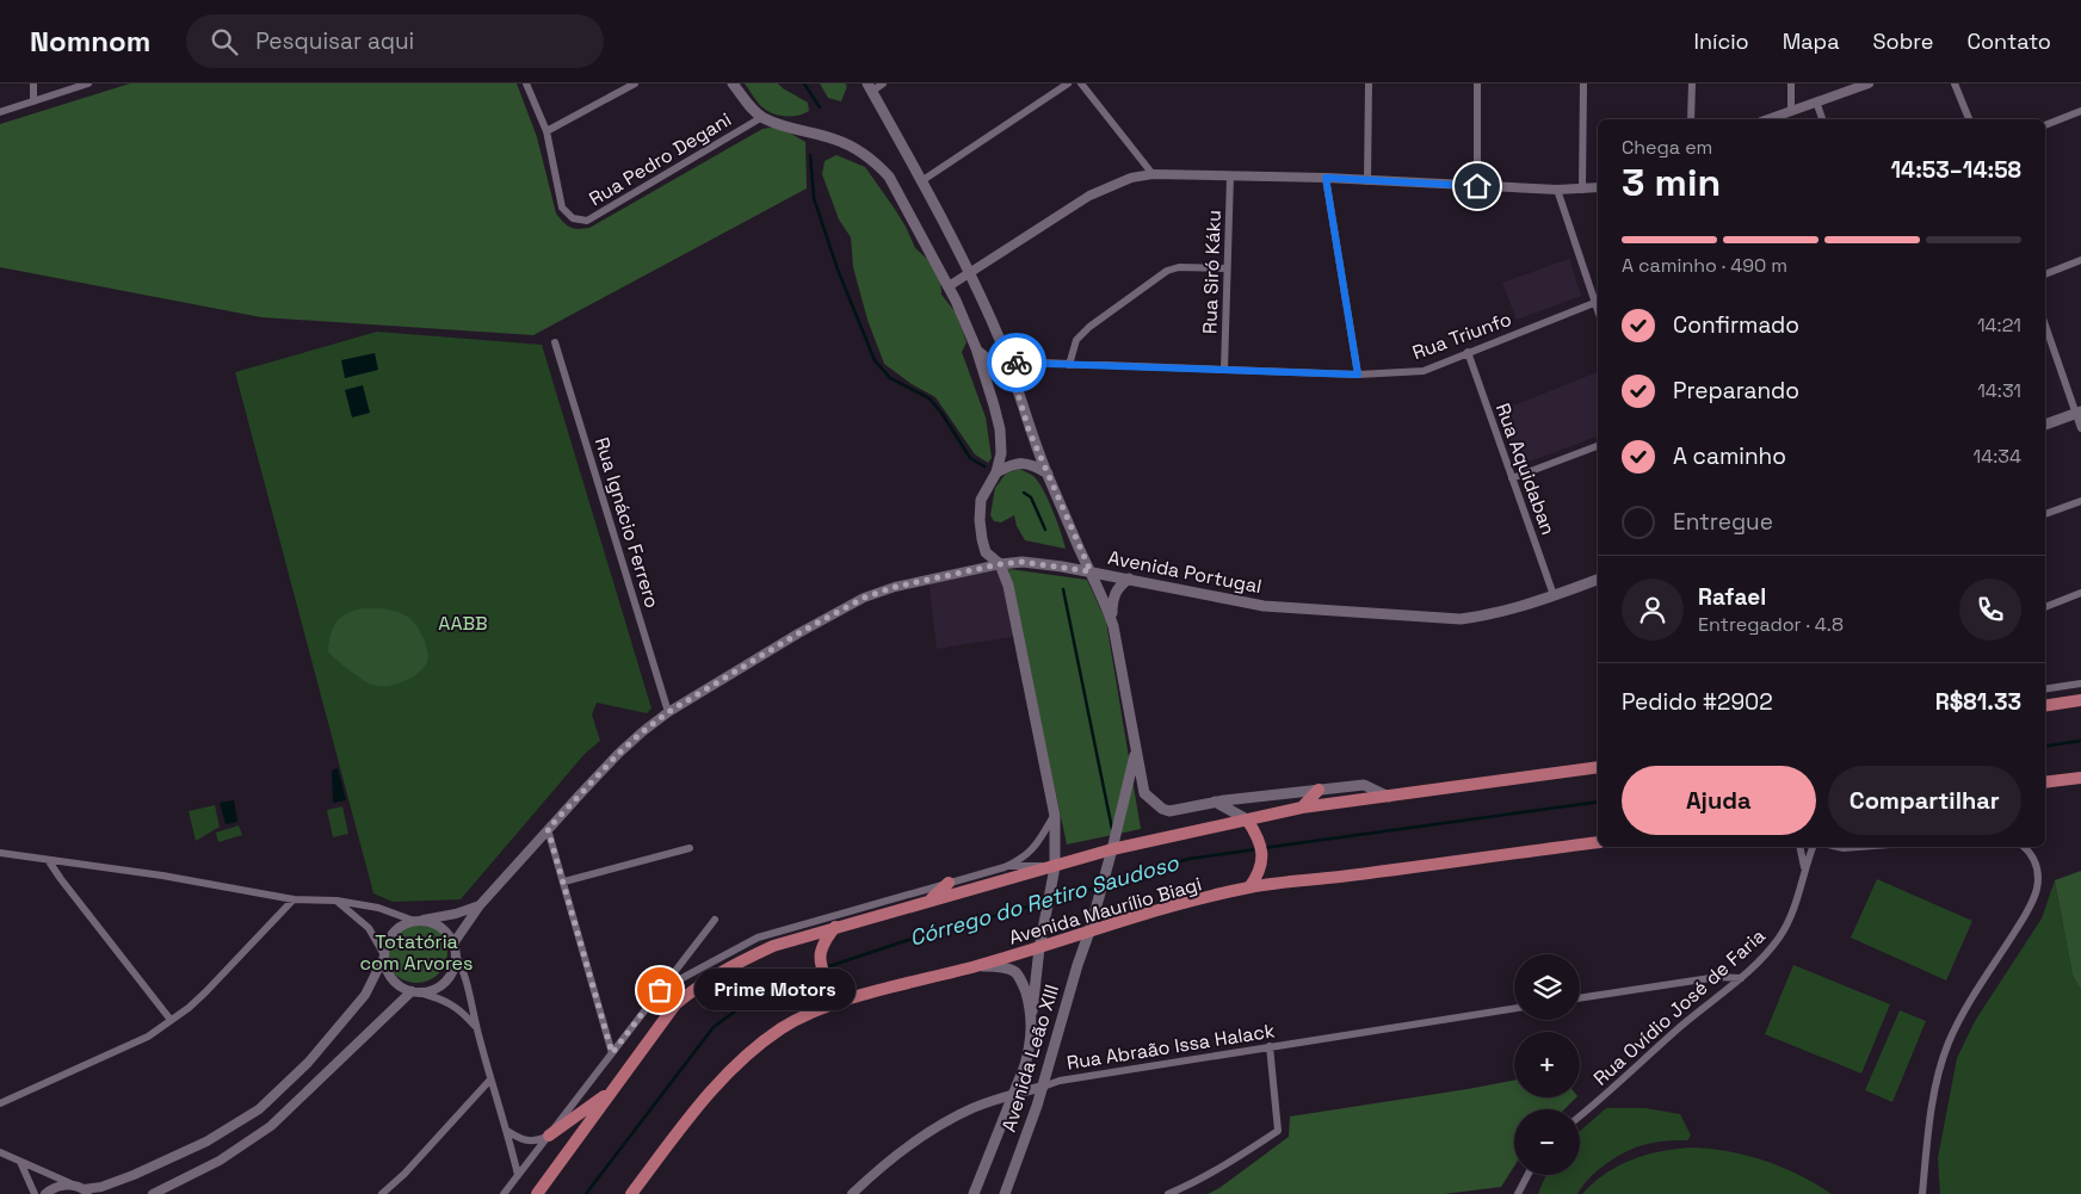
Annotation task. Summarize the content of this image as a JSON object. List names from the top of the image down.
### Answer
{
  "streets": {
    "main road": ["Avenida Portugal", "Avenida Maurílio Biagi", "Avenida Leão XIII"],
    "street": [
      "Rua Pedro Degani",
      "Rua Siró Káku",
      "Rua Triunfo",
      "Rua Aquidaban",
      "Rua Ignácio Ferrero",
      "Rua Ovídio José de Faria",
      "Rua Abraão Issa Halack"
    ]
  },
  "crossings": [
    ["Rua Siró Káku", "Rua Triunfo"],
    ["Rua Triunfo", "Rua Aquidaban"],
    ["Rua Aquidaban", "Avenida Portugal"],
    ["Rua Ignácio Ferrero", "Avenida Portugal"],
    ["Avenida Maurílio Biagi", "Avenida Leão XIII"],
    ["Rua Abraão Issa Halack", "Avenida Leão XIII"]
  ],
  "water": ["Córrego do Retiro Saudoso"],
  "parks": ["AABB", "Totatória com Arvores"],
  "places": ["Prime Motors"],
  "page": {
    "header": "Nomnom",
    "search": "Pesquisar aqui",
    "nav": [
      "Início",
      "Mapa",
      "Sobre",
      "Contato"
    ],
    "heading": ["3 min", "Chega em", "14:53–14:58"],
    "panel": [
      "Rafael",
      "Entregador · 4.8",
      "Pedido #2902",
      "R$81.33"
    ],
    "bar": "A caminho · 490 m",
    "list": [
      ["Confirmado", "14:21"],
      ["Preparando", "14:31"],
      ["A caminho", "14:34"],
      "Entregue"
    ],
    "buttons": ["Ajuda", "Compartilhar"],
    "map_buttons": ["+", "−"],
    "bubble": "Prime Motors"
  }
}
